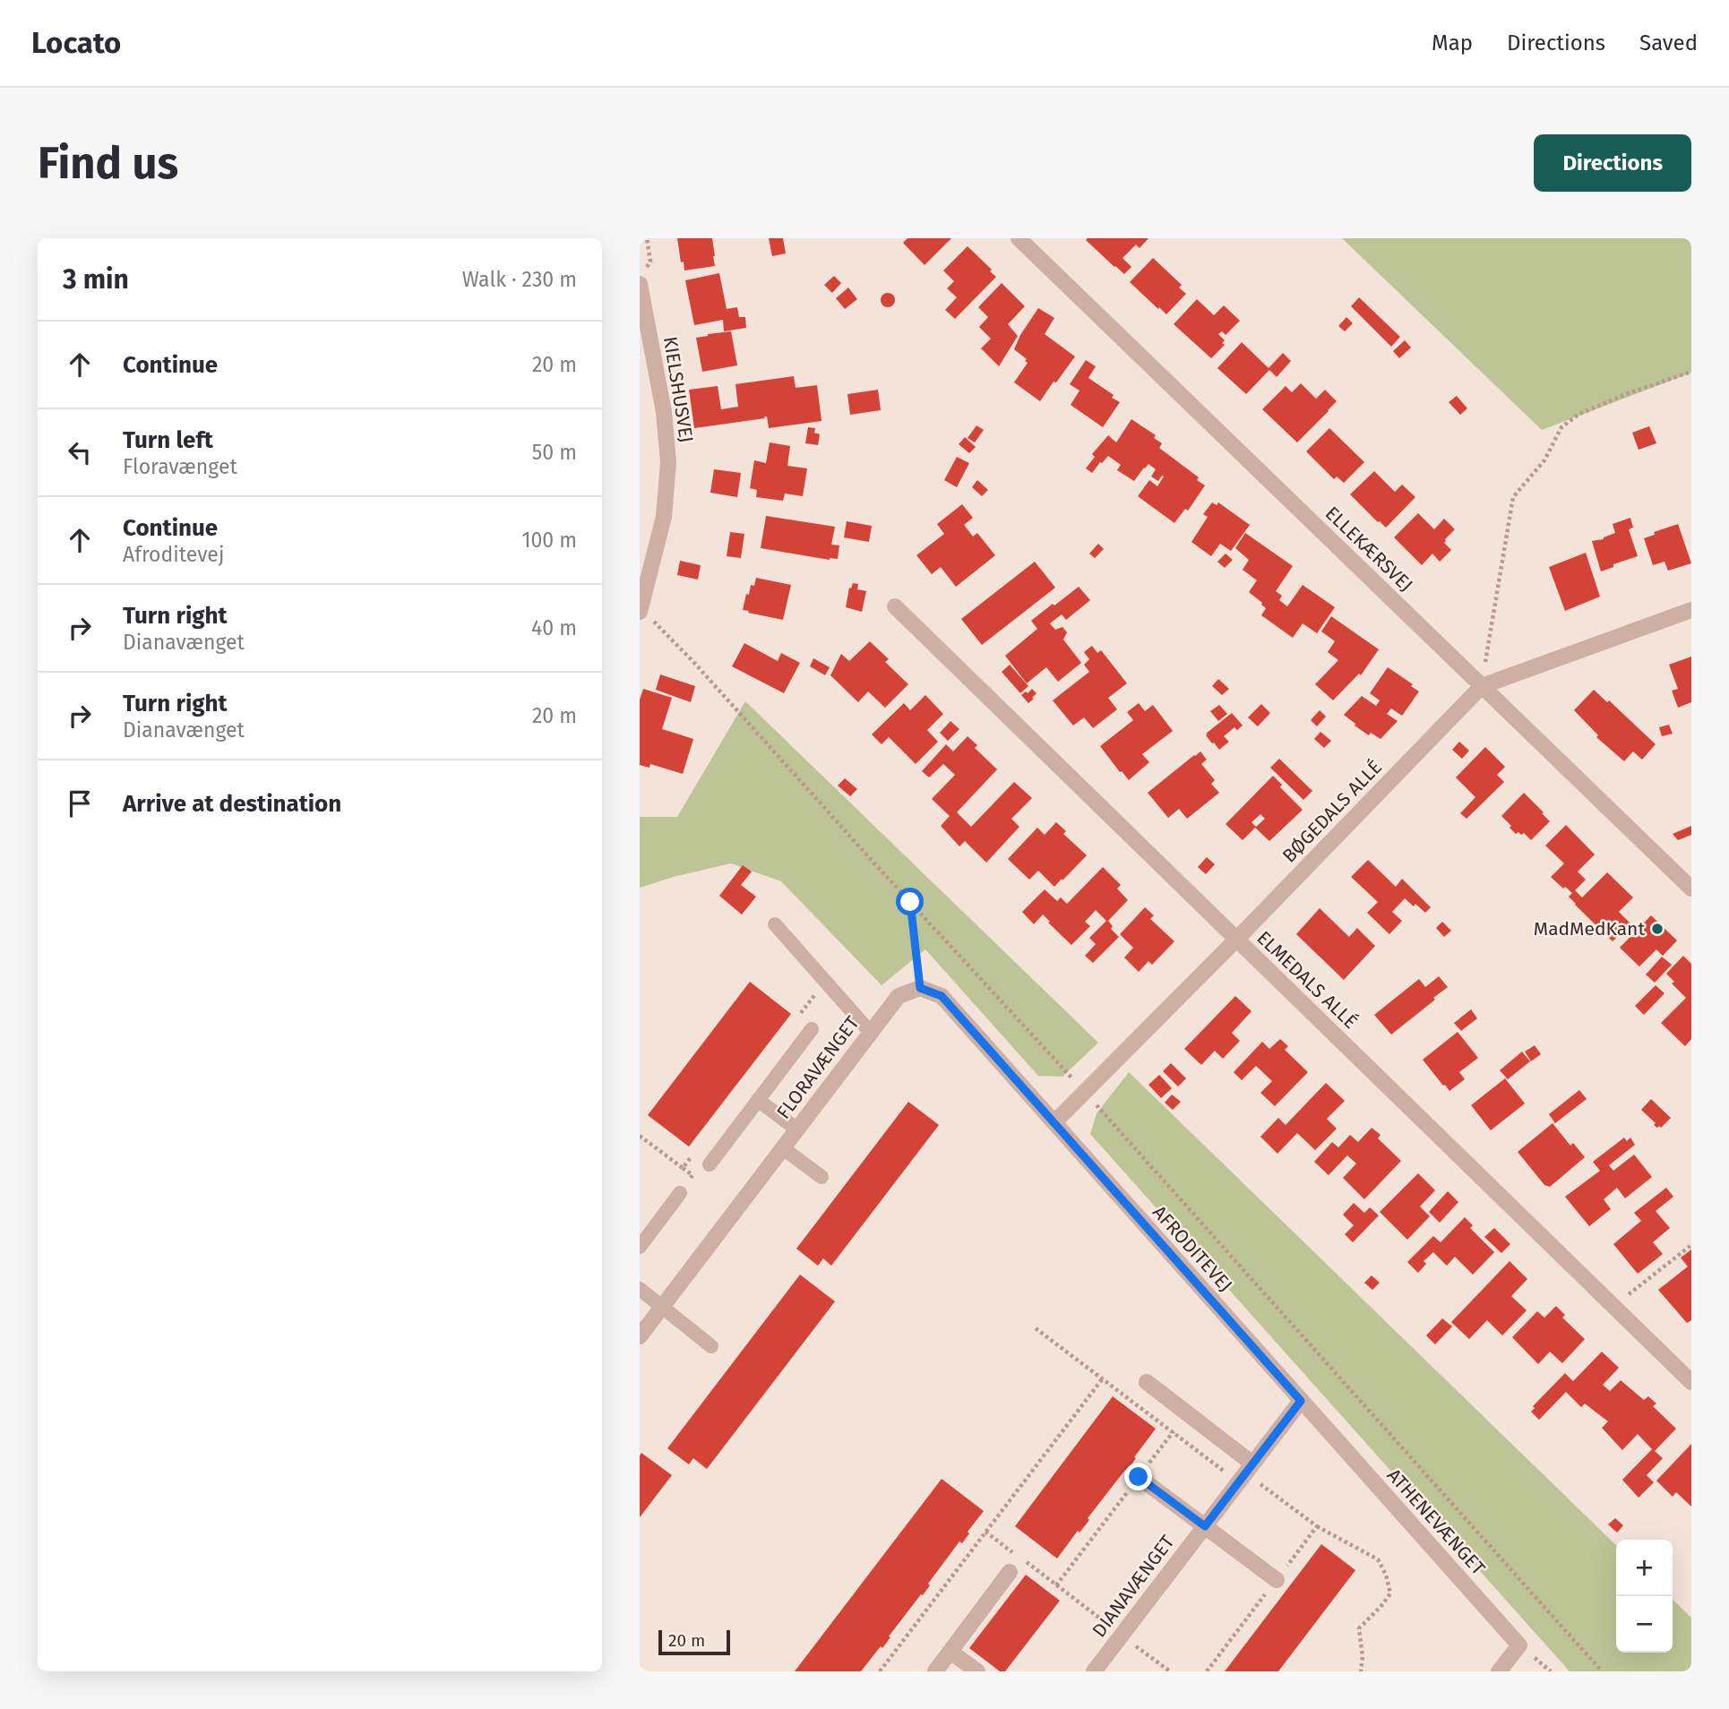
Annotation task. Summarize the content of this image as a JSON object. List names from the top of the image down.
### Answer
{
  "streets": {
    "street": [
      "KIELSHUSVEJ",
      "ELLEKÆRSVEJ",
      "BØGEDALS ALLÉ",
      "ELMEDALS ALLÉ",
      "FLORAVÆNGET",
      "AFRODITEVEJ",
      "ATHENEVÆNGET",
      "DIANAVÆNGET"
    ]
  },
  "crossings": [
    ["ELLEKÆRSVEJ", "BØGEDALS ALLÉ"],
    ["BØGEDALS ALLÉ", "ELMEDALS ALLÉ"],
    ["BØGEDALS ALLÉ", "AFRODITEVEJ"],
    ["AFRODITEVEJ", "ATHENEVÆNGET"],
    ["AFRODITEVEJ", "DIANAVÆNGET"],
    ["ATHENEVÆNGET", "DIANAVÆNGET"]
  ],
  "places": ["MadMedKant"],
  "scale_bar": "20 m",
  "page": {
    "header": "Locato",
    "nav": ["Map", "Directions", "Saved"],
    "buttons": "Directions",
    "title": "Find us",
    "heading": ["3 min", "Walk · 230 m"],
    "list": [
      ["Continue", "20 m"],
      ["Turn left", "Floravænget", "50 m"],
      ["Continue", "Afroditevej", "100 m"],
      ["Turn right", "Dianavænget", "40 m"],
      ["Turn right", "Dianavænget", "20 m"],
      "Arrive at destination"
    ],
    "map_buttons": ["+", "−"],
    "scale": "20 m"
  }
}
